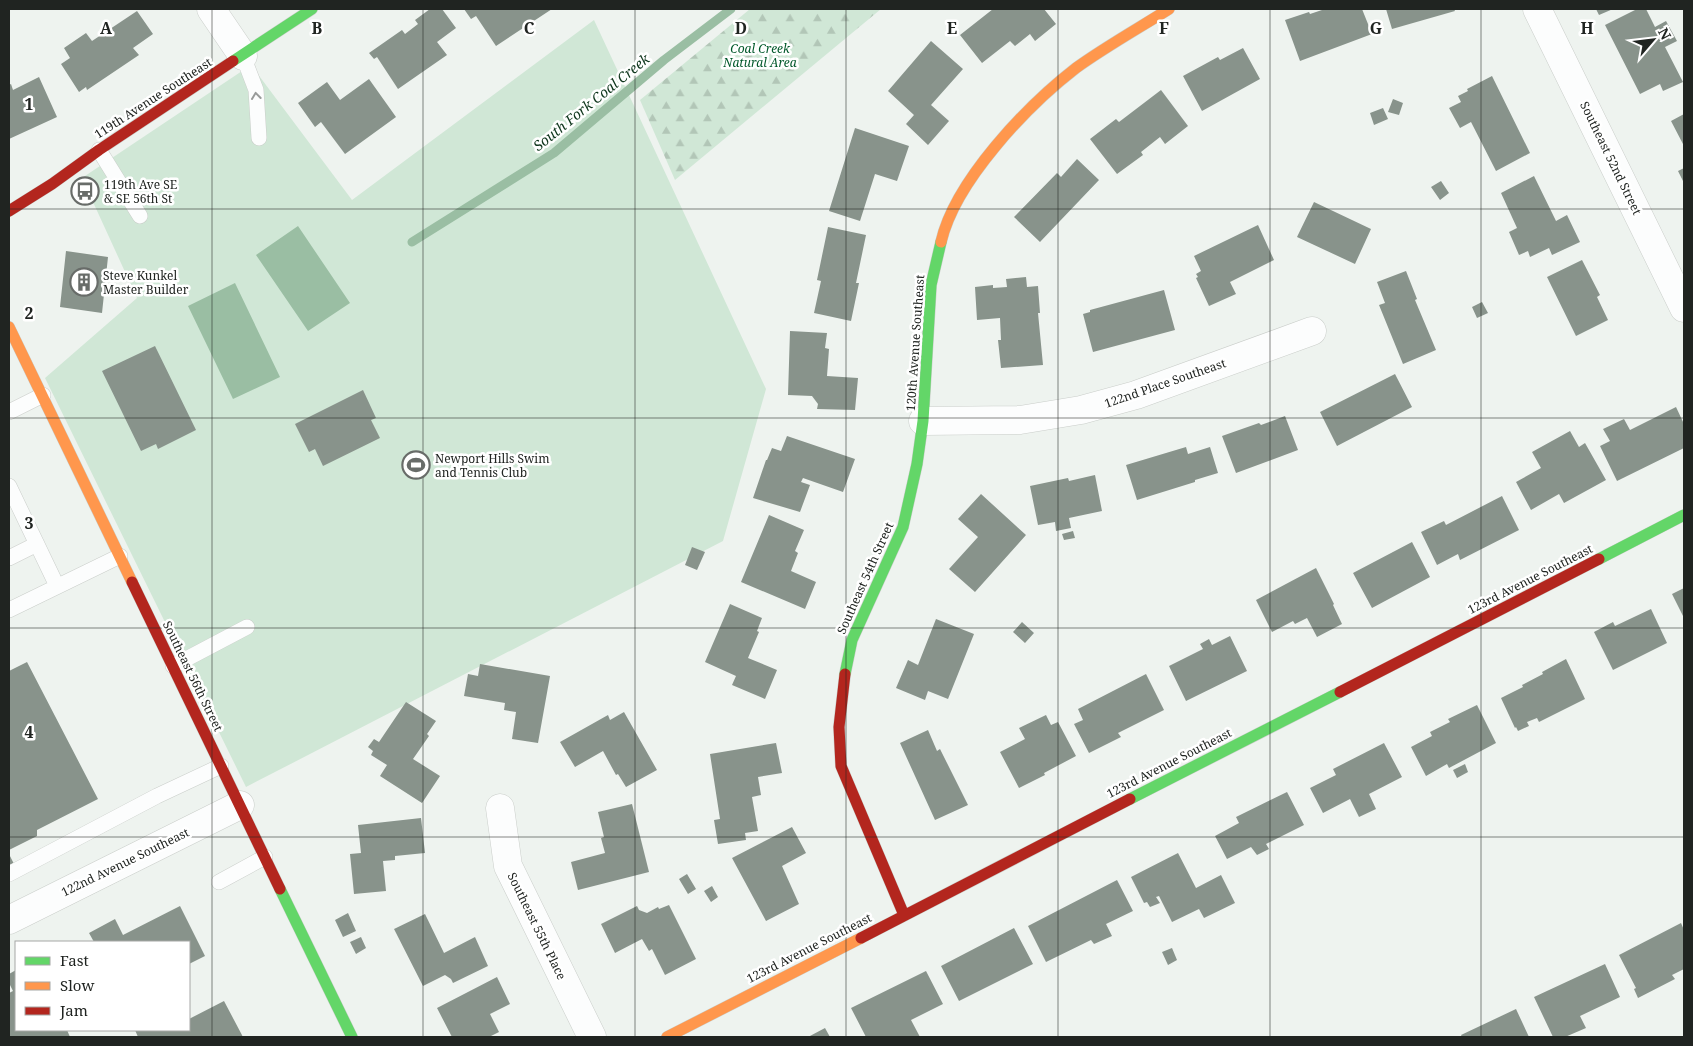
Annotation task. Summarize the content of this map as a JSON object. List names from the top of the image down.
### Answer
{
  "streets": {
    "street": [
      "119th Avenue Southeast",
      "Southeast 52nd Street",
      "120th Avenue Southeast",
      "122nd Place Southeast",
      "Southeast 54th Street",
      "123rd Avenue Southeast",
      "Southeast 56th Street",
      "122nd Avenue Southeast",
      "Southeast 55th Place"
    ]
  },
  "crossings": [
    ["120th Avenue Southeast", "122nd Place Southeast"],
    ["120th Avenue Southeast", "Southeast 54th Street"],
    ["122nd Place Southeast", "Southeast 54th Street"],
    ["Southeast 54th Street", "123rd Avenue Southeast"],
    ["Southeast 56th Street", "122nd Avenue Southeast"]
  ],
  "water": ["South Fork Coal Creek"],
  "parks": ["Coal Creek Natural Area"],
  "places": {
    "bus stop": ["119th Ave SE & SE 56th St"],
    "building": ["Steve Kunkel Master Builder"],
    "sports": ["Newport Hills Swim and Tennis Club"]
  },
  "legend": ["Fast", "Slow", "Jam"],
  "north": "top right",
  "grid": {
    "columns": [
      "A",
      "B",
      "C",
      "D",
      "E",
      "F",
      "G",
      "H"
    ],
    "rows": [
      "1",
      "2",
      "3",
      "4"
    ]
  }
}
